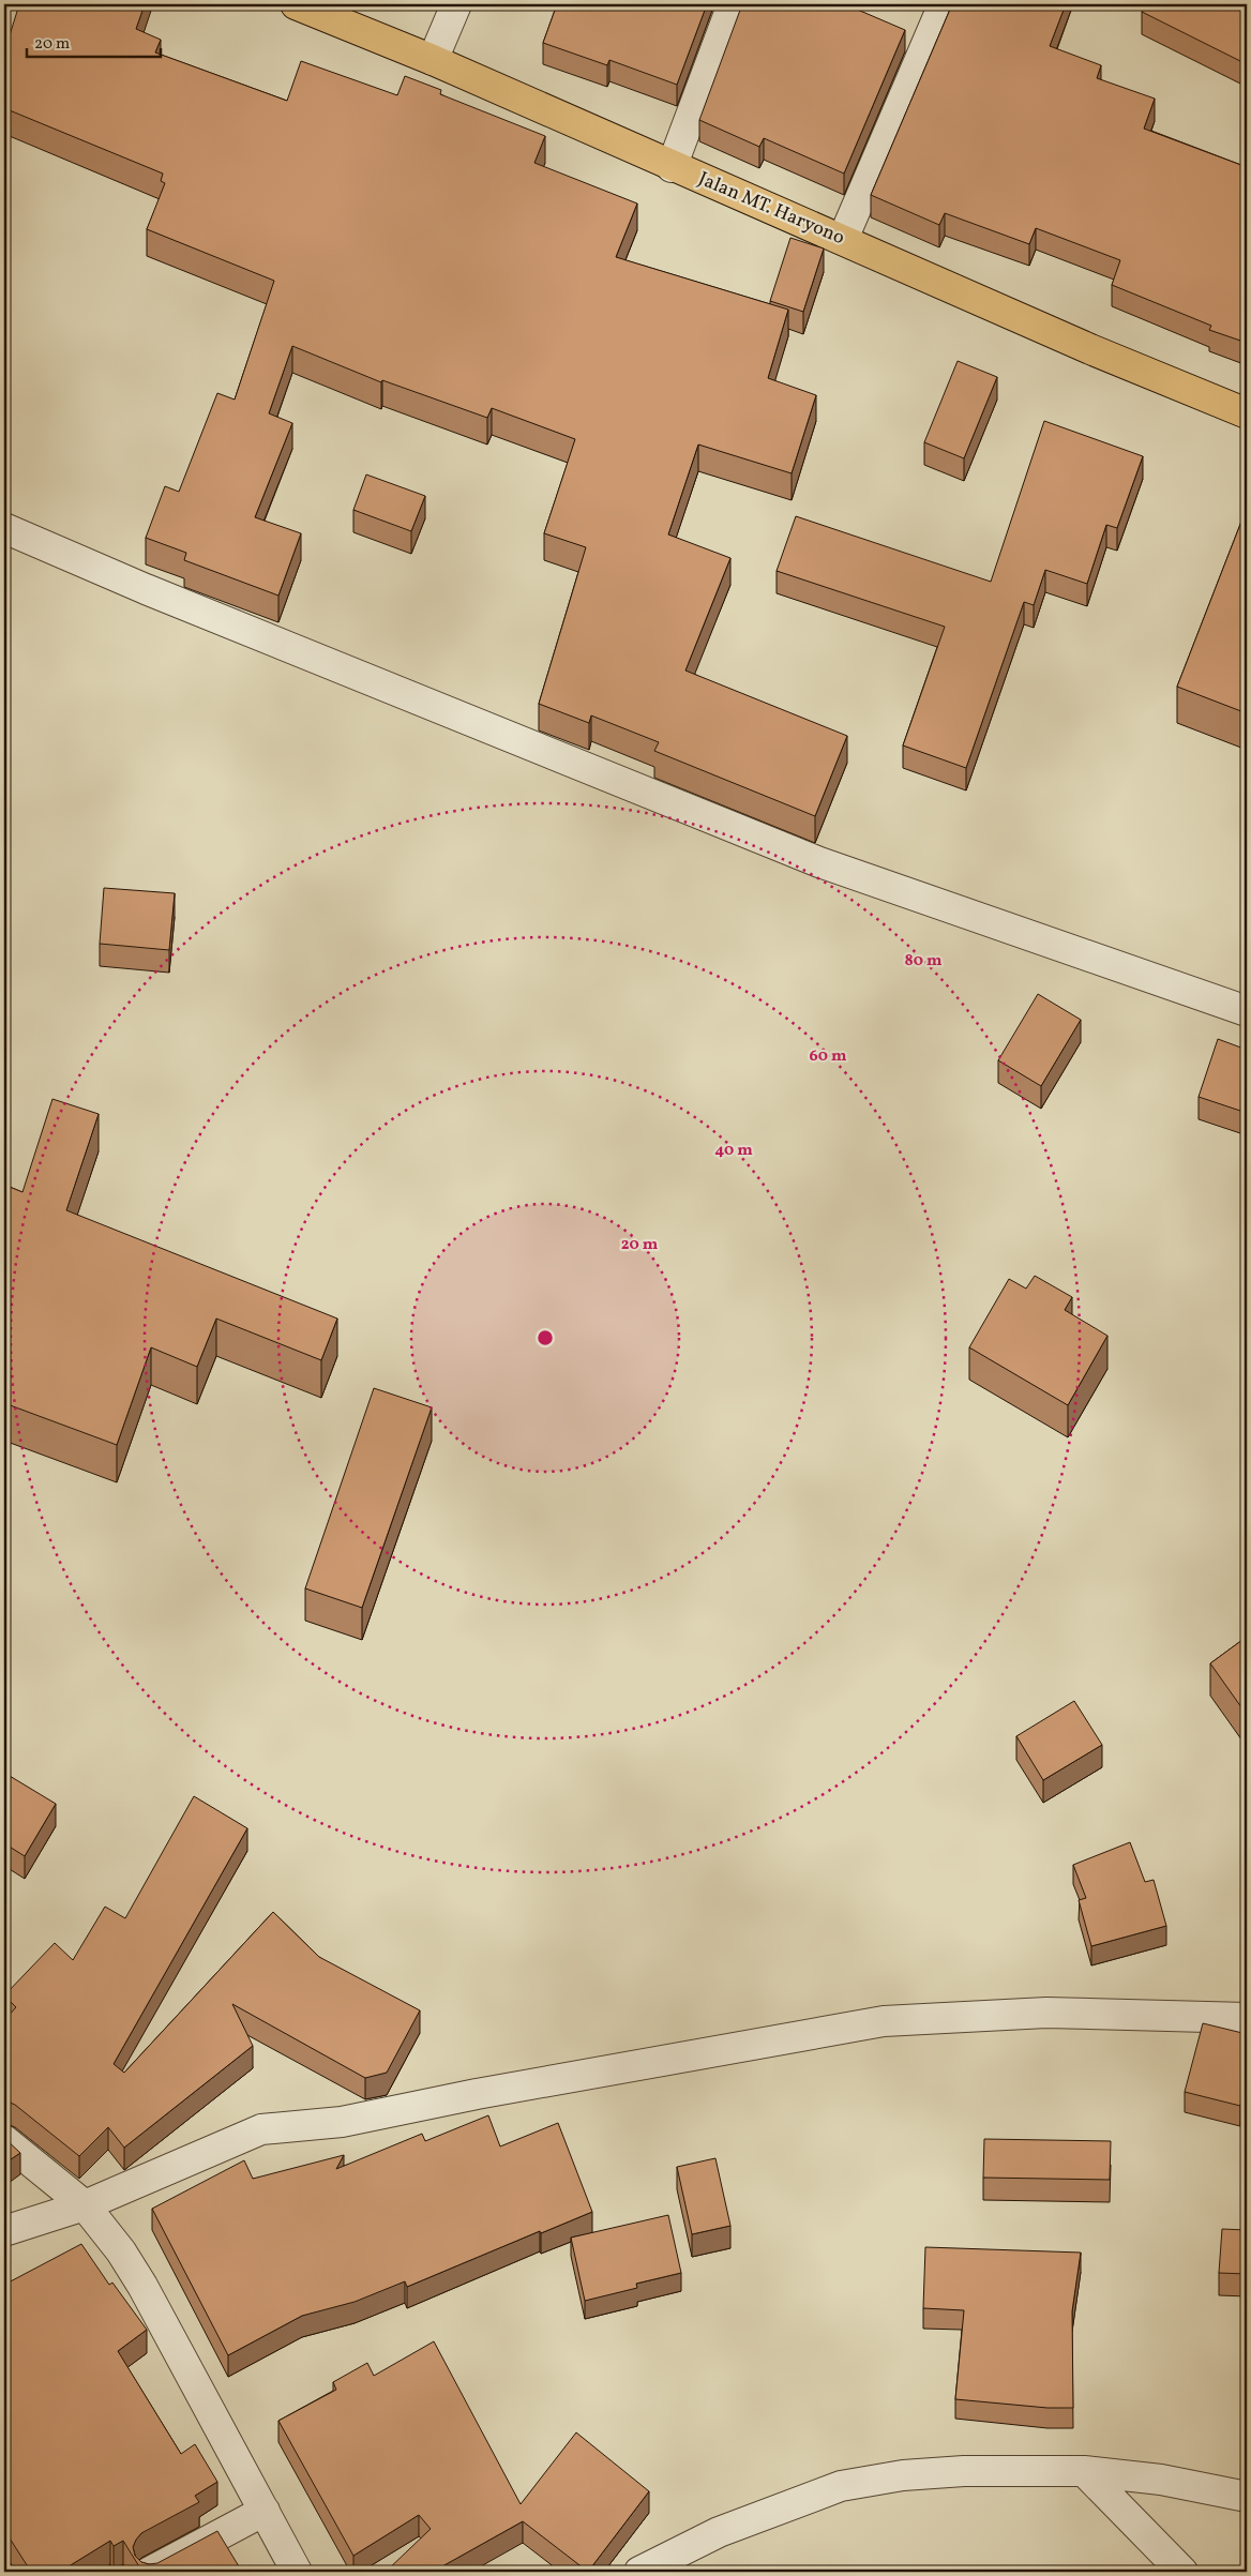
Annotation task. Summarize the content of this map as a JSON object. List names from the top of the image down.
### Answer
{
  "streets": {
    "main road": ["Jalan MT. Haryono"]
  },
  "scale_bar": "20 m",
  "rings": [
    "80 m",
    "60 m",
    "40 m",
    "20 m"
  ]
}
